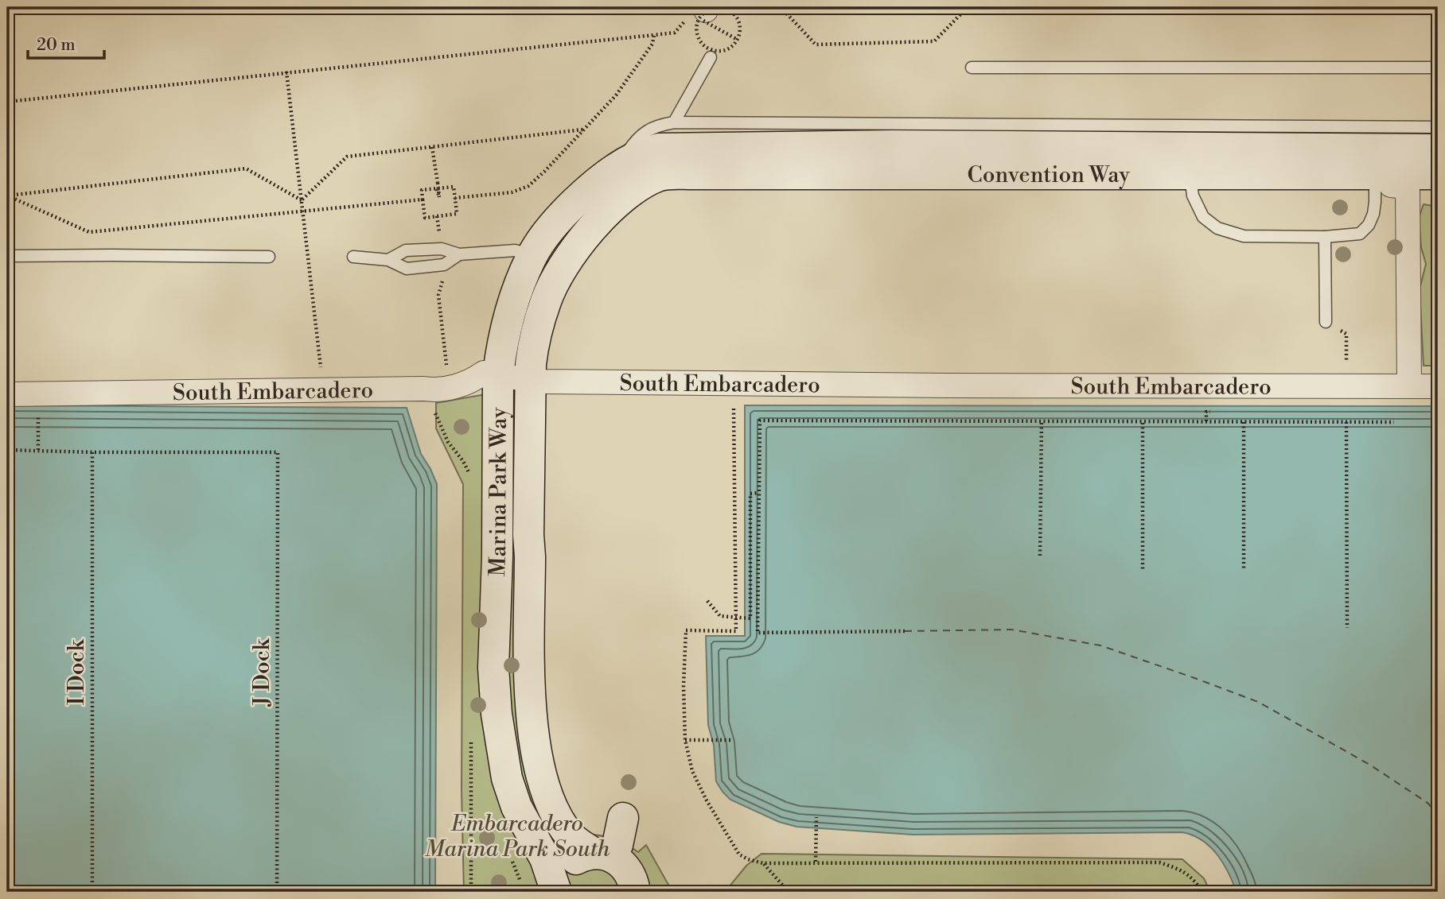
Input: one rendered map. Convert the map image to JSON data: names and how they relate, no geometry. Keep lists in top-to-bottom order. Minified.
{"streets":{"street":["Convention Way","South Embarcadero","Marina Park Way"],"path":["I Dock","J Dock"]},"crossings":[["Convention Way","Marina Park Way"],["South Embarcadero","Marina Park Way"],["I Dock","J Dock"]],"parks":["Embarcadero Marina Park South"],"scale_bar":"20 m"}
